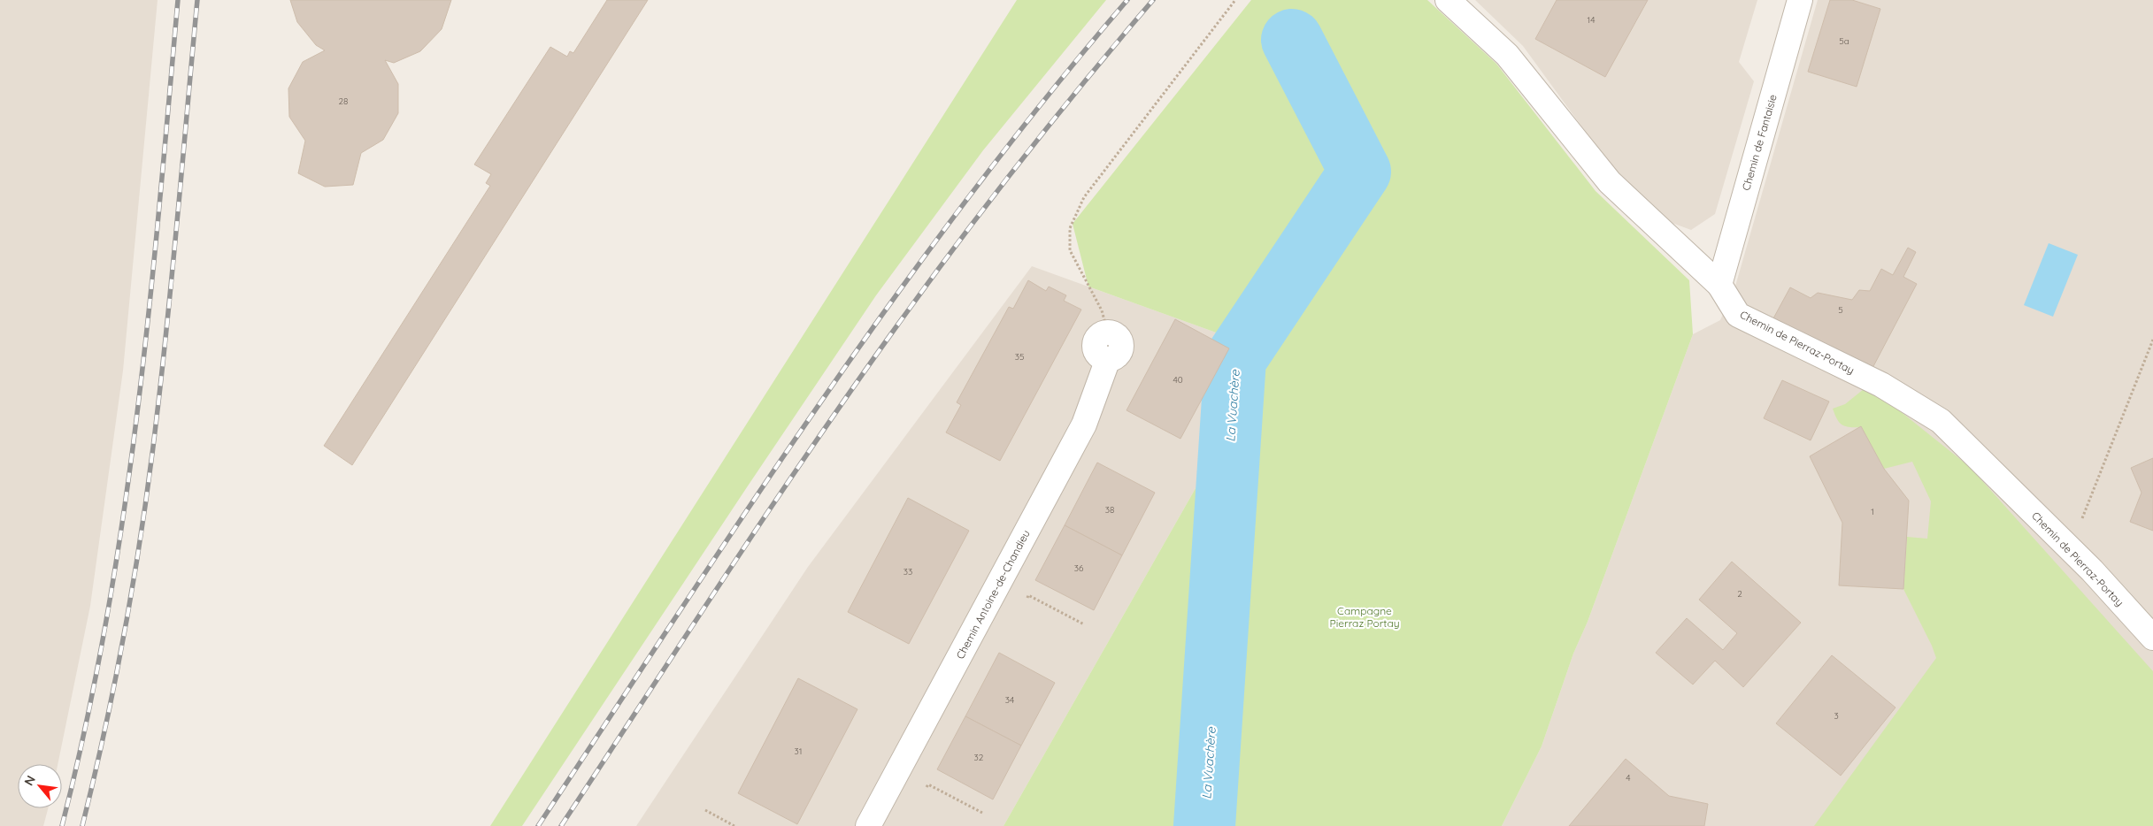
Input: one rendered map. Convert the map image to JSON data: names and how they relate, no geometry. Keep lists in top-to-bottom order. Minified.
{"streets":{"street":["Chemin de Fantaisie","Chemin de Pierraz-Portay","Chemin Antoine-de-Chandieu"]},"crossings":[["Chemin de Fantaisie","Chemin de Pierraz-Portay"]],"water":["La Vuachère"],"parks":["Campagne Pierraz Portay"],"house_numbers":["14","5a","28","5","35","40","38","1","36","33","2","34","3","31","32","4"],"north":"top left"}
